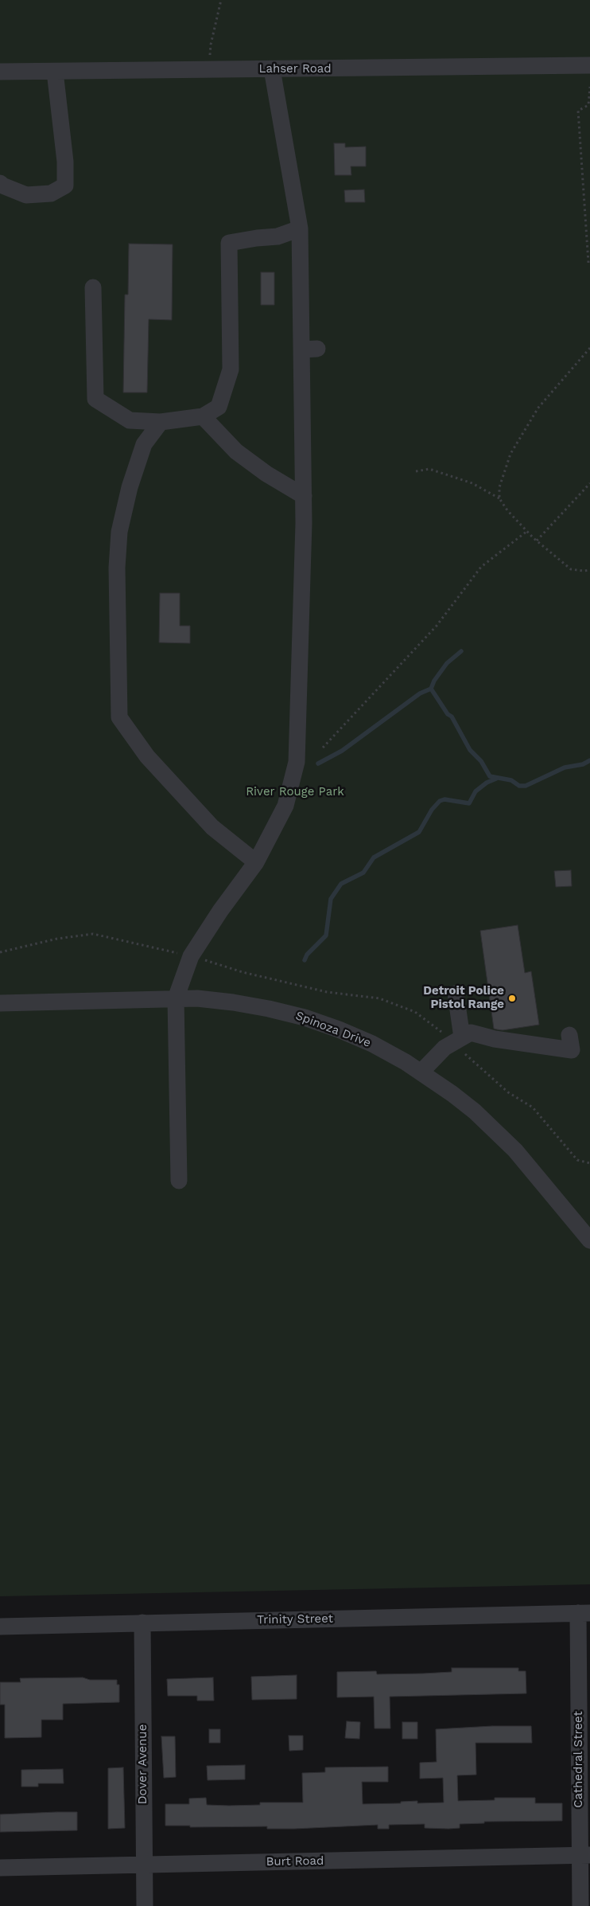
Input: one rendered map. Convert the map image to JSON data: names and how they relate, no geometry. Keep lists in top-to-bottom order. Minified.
{"streets":{"street":["Lahser Road","Spinoza Drive","Trinity Street","Cathedral Street","Dover Avenue","Burt Road"]},"crossings":[["Trinity Street","Cathedral Street"],["Trinity Street","Dover Avenue"],["Cathedral Street","Burt Road"],["Dover Avenue","Burt Road"]],"parks":["River Rouge Park"],"places":["Detroit Police Pistol Range"]}
